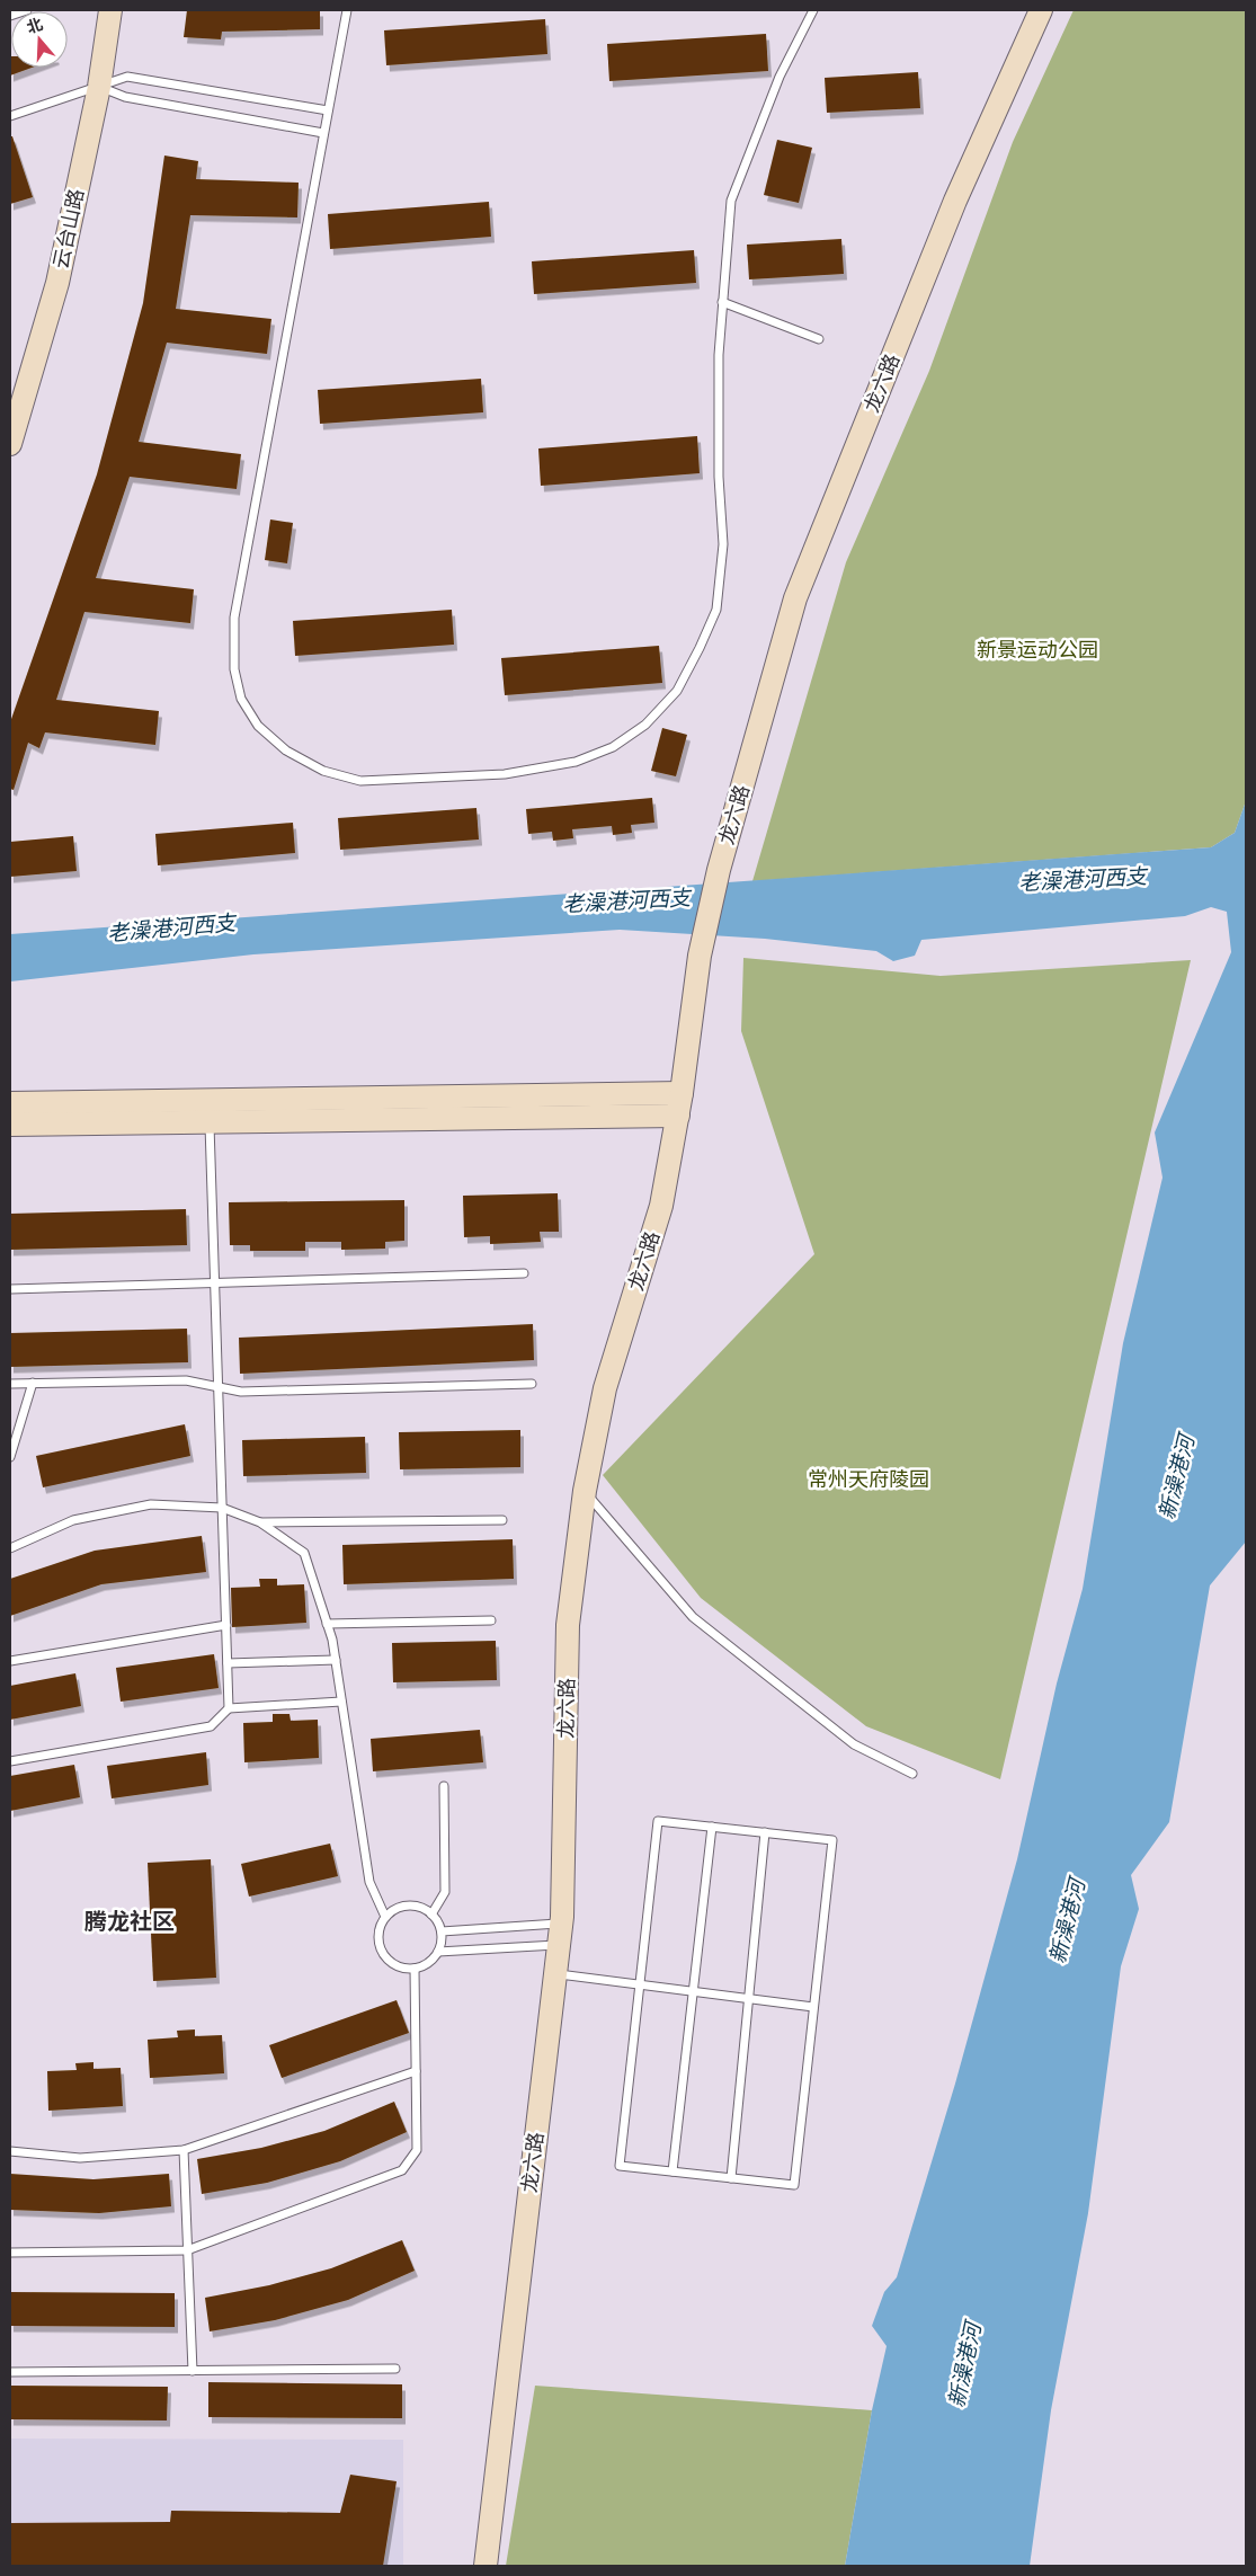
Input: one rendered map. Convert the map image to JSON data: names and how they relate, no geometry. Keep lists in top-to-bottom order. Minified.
{"streets":{"street":["云台山路","龙六路"]},"districts":["腾龙社区"],"water":["老澡港河西支","新澡港河"],"parks":["新景运动公园","常州天府陵园"],"north":"top"}
